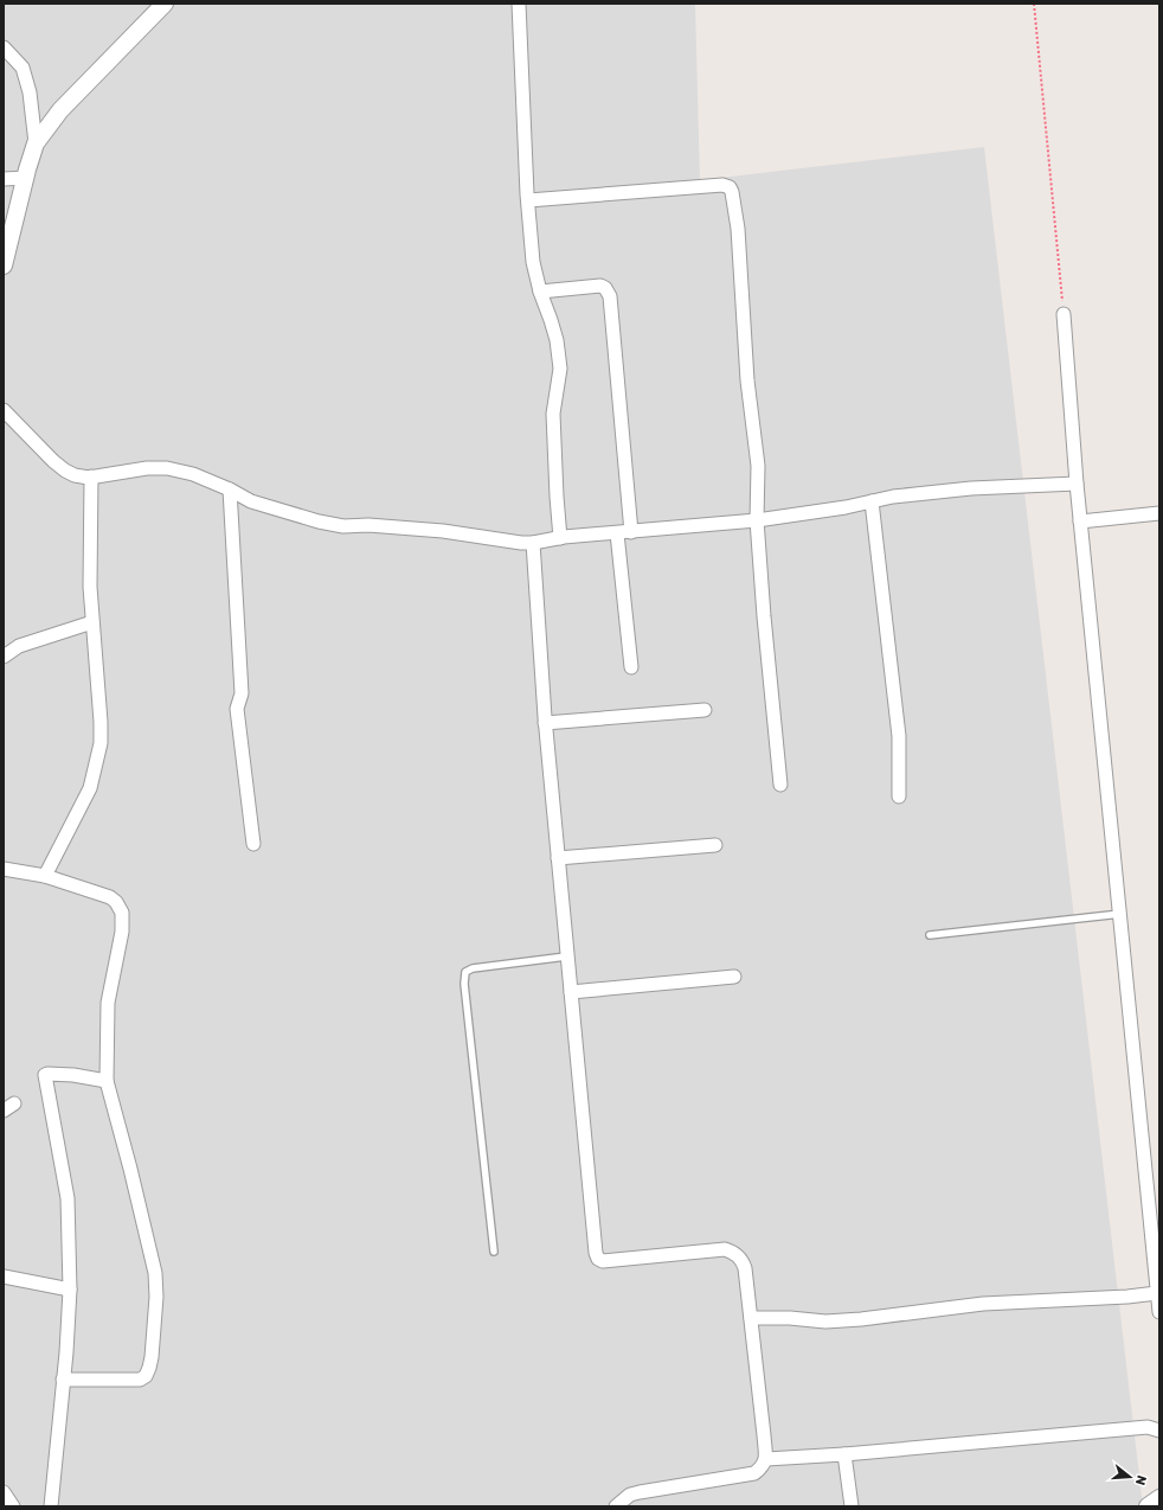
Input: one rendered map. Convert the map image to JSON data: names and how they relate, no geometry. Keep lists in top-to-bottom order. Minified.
{"north":"right"}
